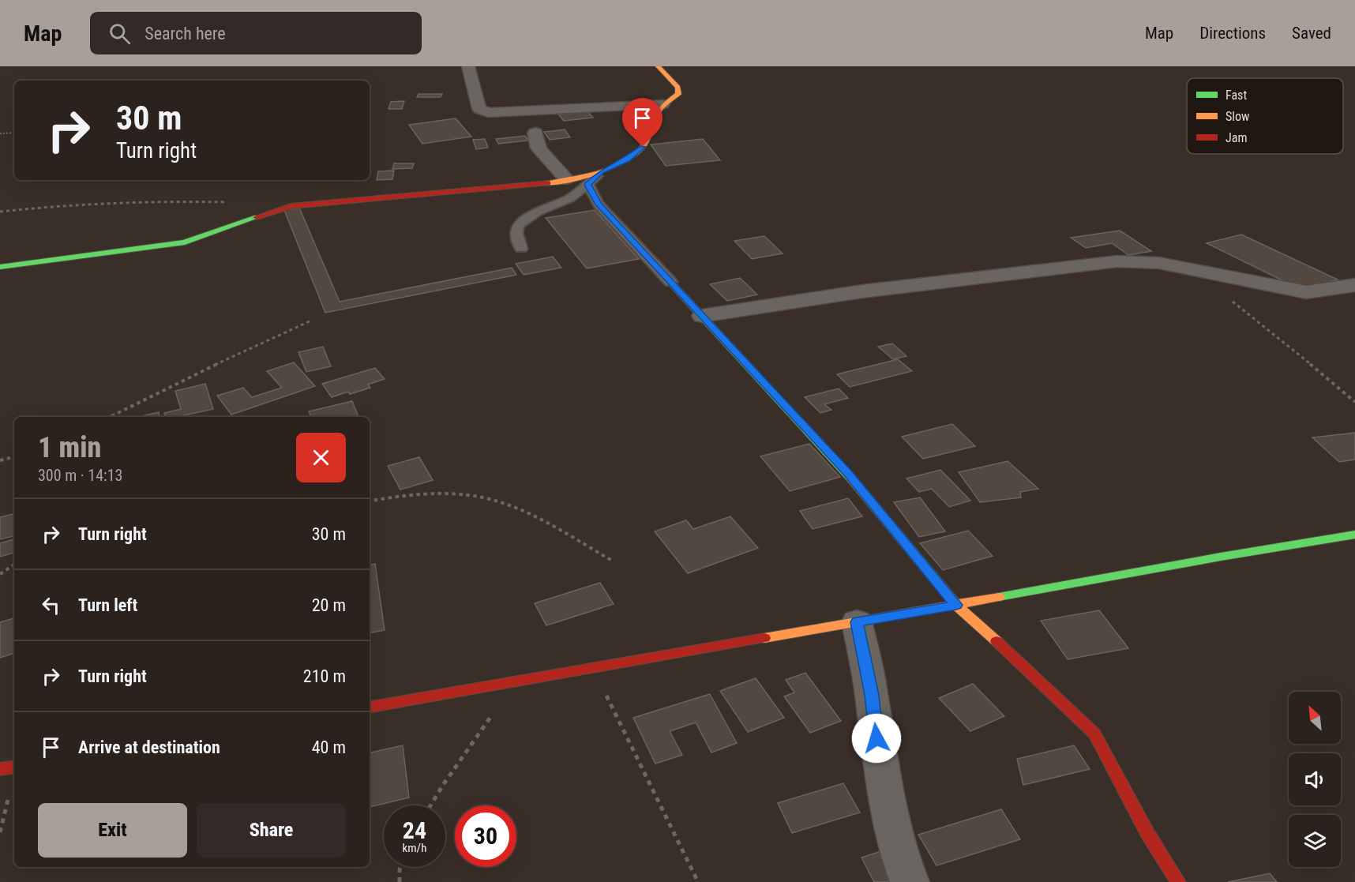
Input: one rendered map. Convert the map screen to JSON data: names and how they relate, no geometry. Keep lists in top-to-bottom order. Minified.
{"legend":["Fast","Slow","Jam"],"north":"top left","page":{"header":"Map","search":"Search here","nav":["Map","Directions","Saved"],"turn":["30 m","Turn right"],"heading":["1 min","300 m · 14:13"],"list":[{"name":"Turn right","value":"30 m"},{"name":"Turn left","value":"20 m"},{"name":"Turn right","value":"210 m"},{"name":"Arrive at destination","value":"40 m"}],"buttons":["Exit","Share"],"speed":"24 km/h","limit":"30"}}
